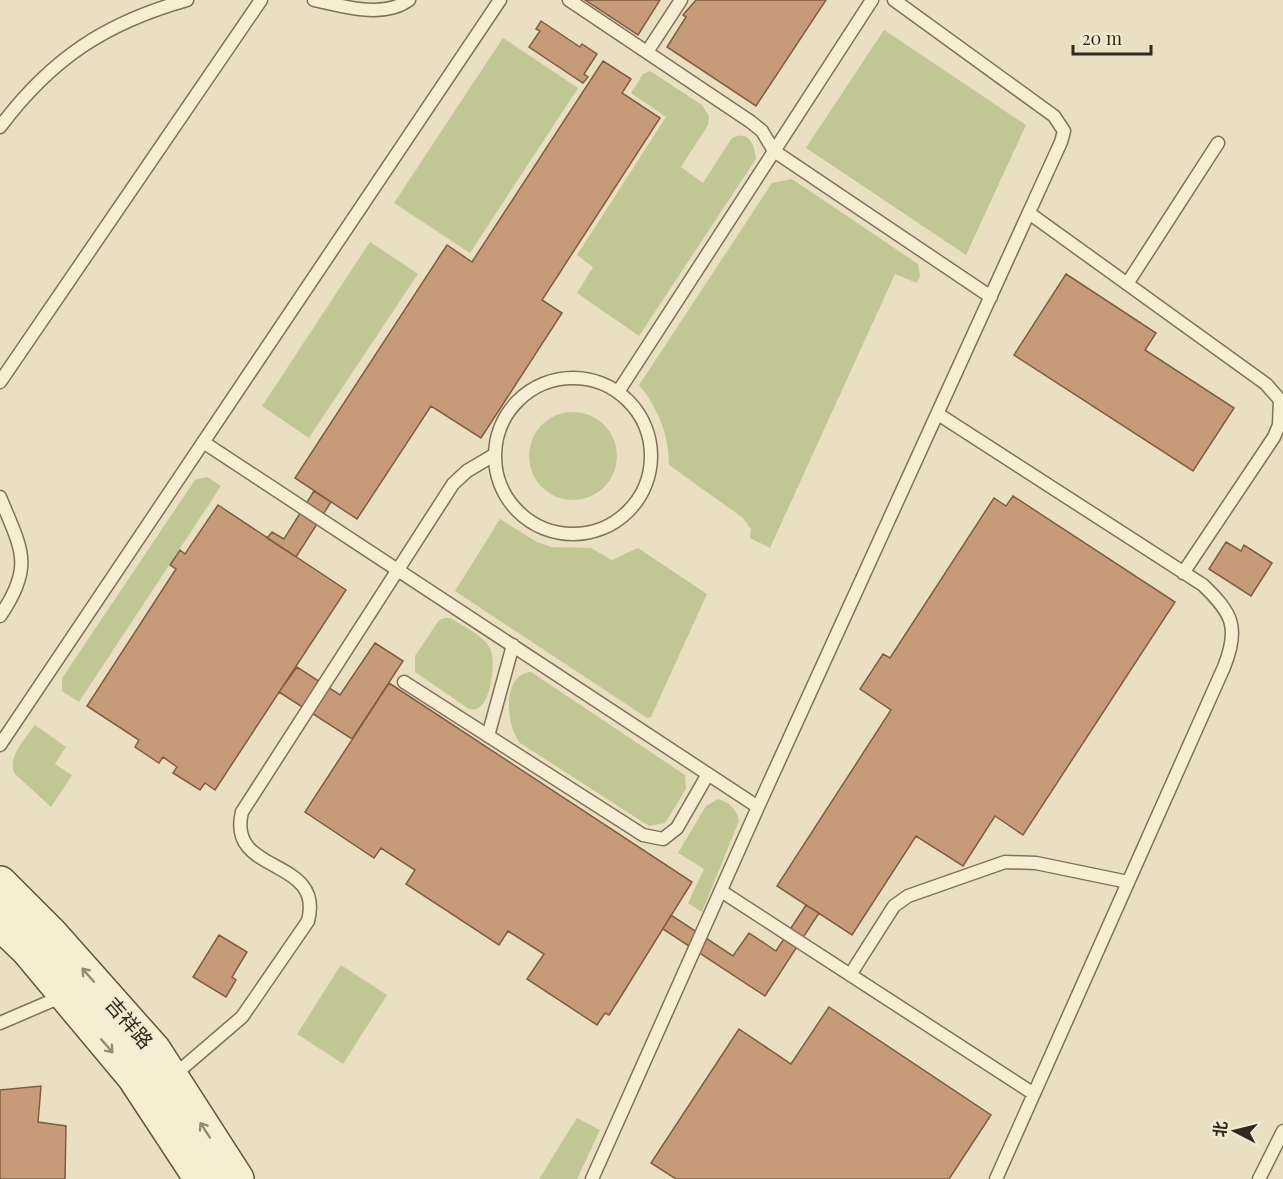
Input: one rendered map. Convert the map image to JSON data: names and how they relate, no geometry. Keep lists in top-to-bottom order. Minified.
{"streets":{"main road":["吉祥路"]},"scale_bar":"20 m","north":"left"}
